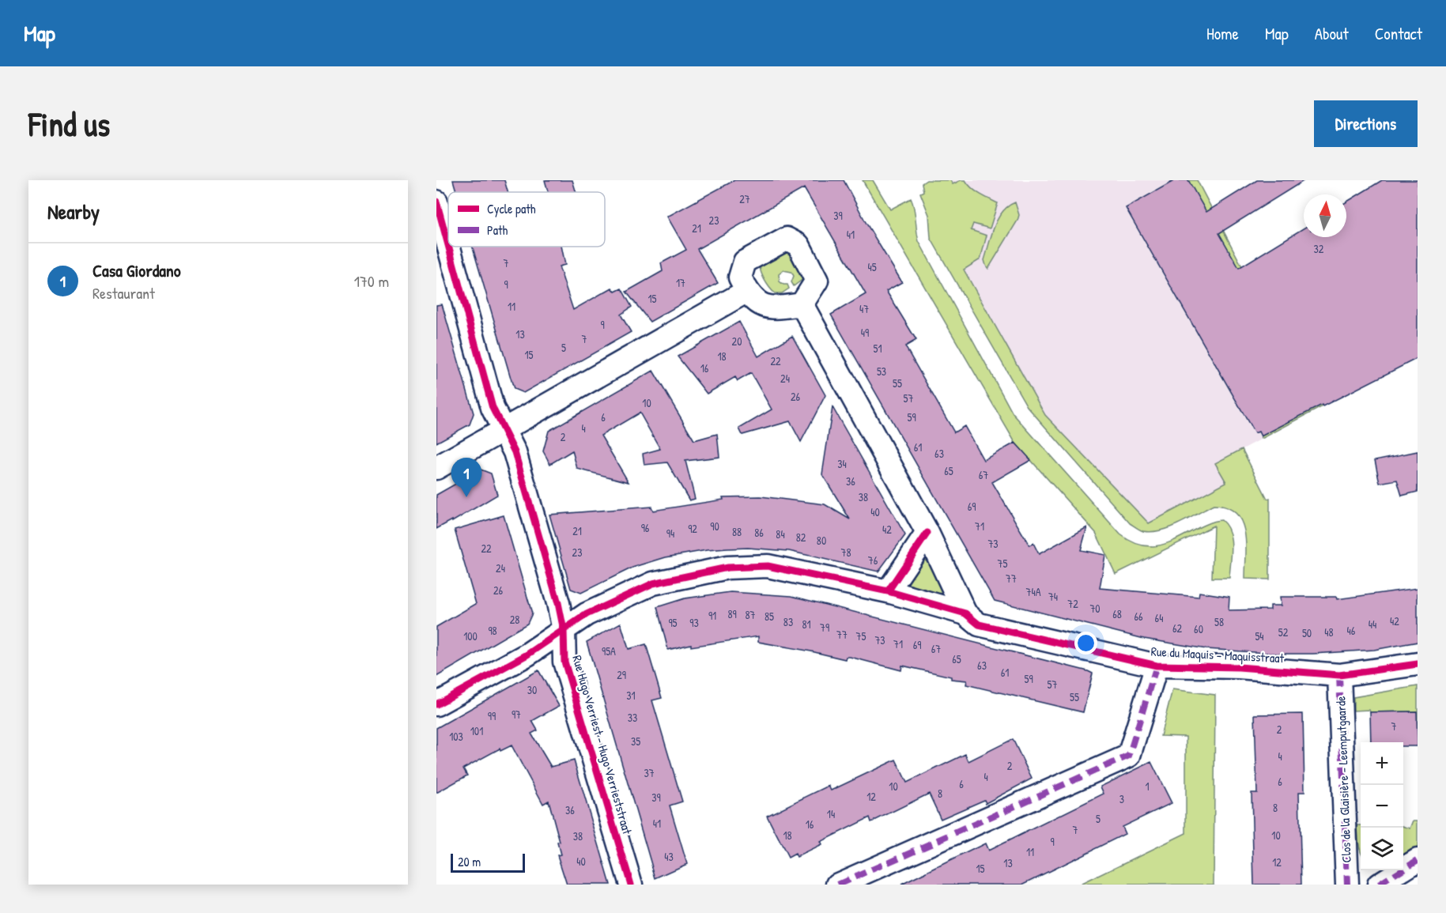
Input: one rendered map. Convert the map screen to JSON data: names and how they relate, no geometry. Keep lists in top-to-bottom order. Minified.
{"streets":{"street":["Rue du Maquis - Maquisstraat","Rue Hugo Verriest - Hugo Verrieststraat","Clos de la Glaisière - Leemputgaarde"]},"crossings":[["Rue du Maquis - Maquisstraat","Rue Hugo Verriest - Hugo Verrieststraat"],["Rue du Maquis - Maquisstraat","Clos de la Glaisière - Leemputgaarde"]],"house_numbers":["27","39","23","21","41","32","7","45","17","9","15","11","47","9","49","13","7","20","5","51","15","18","22","16","53","24","55","26","57","10","6","59","4","2","61","63","34","65","67","36","38","69","40","90","71","96","92","42","21","88","86","94","84","82","80","73","22","23","78","76","75","24","77","26","74A","74","72","70","89","68","87","91","85","66","64","28","42","83","58","95","93","81","44","79","62","60","98","46","52","48","50","77","100","75","54","73","71","69","67","95A","65","63","61","29","59","57","30","31","55","97","99","33","7","2","101","103","35","4","2","37","4","6","6","10","1","8","12","39","3","8","36","14","5","41","16","7","18","10","38","9","11","43","40","12","13","15"],"legend":["Cycle path","Path"],"scale_bar":"20 m","north":"top","page":{"header":"Map","nav":["Home","Map","About","Contact"],"buttons":"Directions","title":"Find us","heading":"Nearby","list":[{"mark":"1","name":"Casa Giordano","note":"Restaurant","value":"170 m"}],"pins":"1","map_buttons":["+","−"],"scale":"20 m"}}
